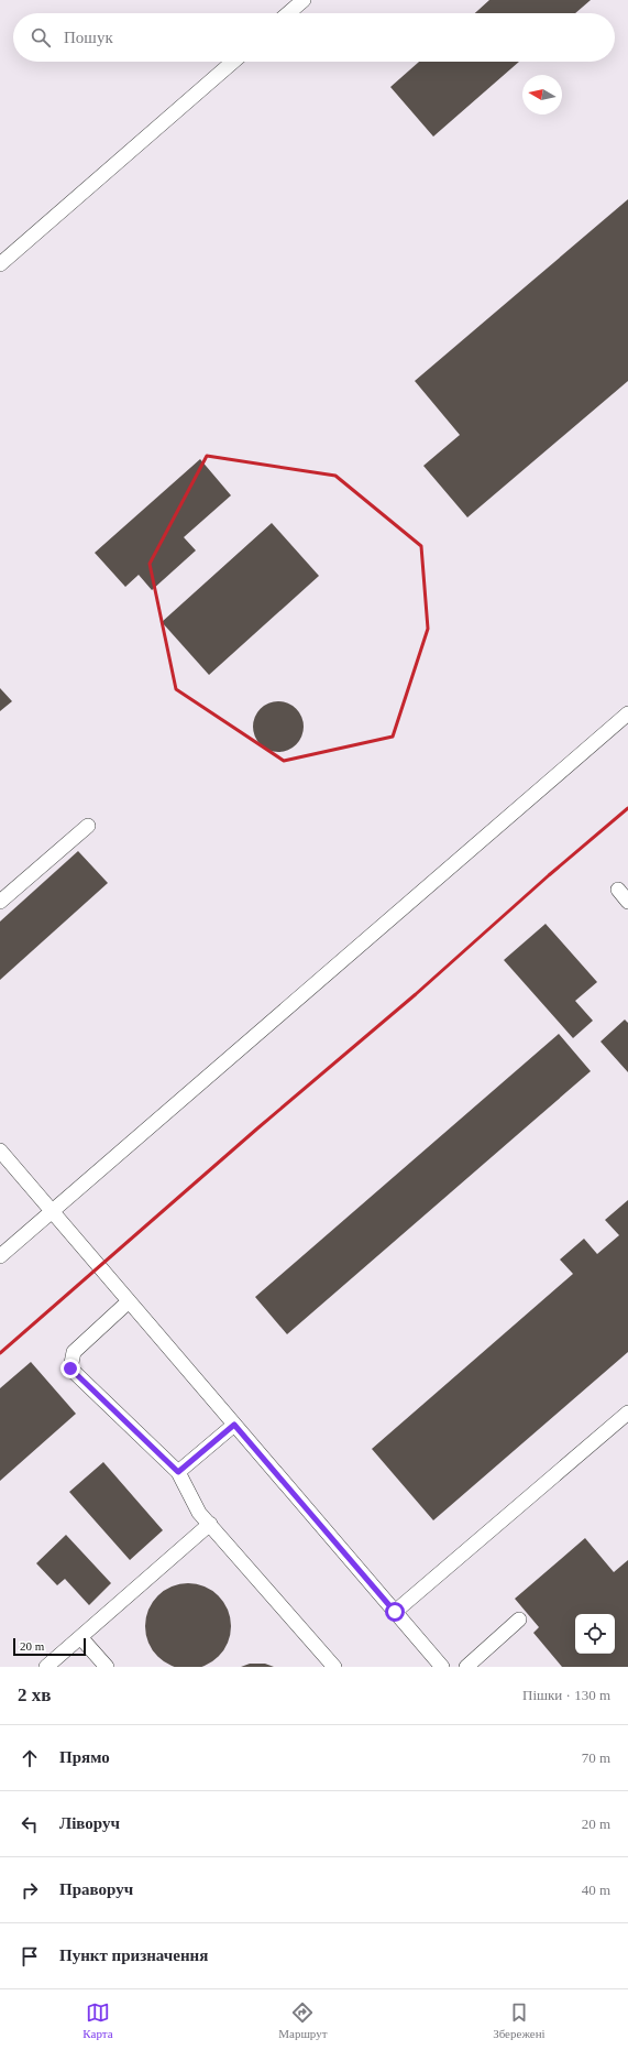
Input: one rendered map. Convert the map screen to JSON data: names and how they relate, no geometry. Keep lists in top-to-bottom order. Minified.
{"scale_bar":"20 m","north":"left","page":{"search":"Пошук","scale":"20 m","heading":["2 хв","Пішки · 130 m"],"list":[["Прямо","70 m"],["Ліворуч","20 m"],["Праворуч","40 m"],"Пункт призначення"],"nav":["Карта","Маршрут","Збережені"]}}
